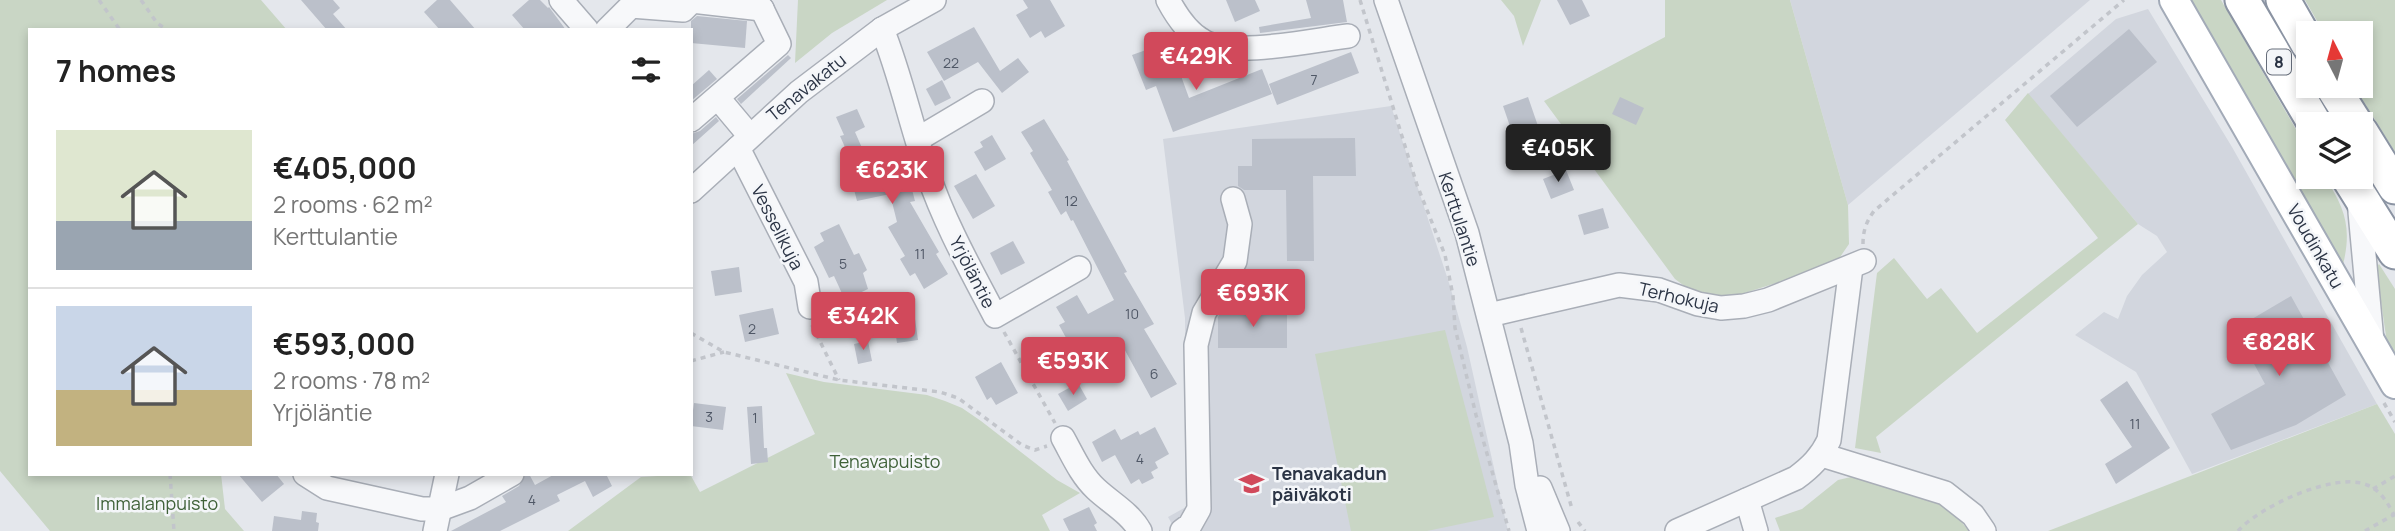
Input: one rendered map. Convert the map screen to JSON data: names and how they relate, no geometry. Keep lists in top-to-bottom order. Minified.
{"streets":{"highway":["8"],"main road":["Voudinkatu"],"street":["Tenavakatu","Kerttulantie","Vesselikuja","Yrjöläntie","Terhokuja"]},"crossings":[["Tenavakatu","Vesselikuja"],["Tenavakatu","Yrjöläntie"],["Kerttulantie","Terhokuja"]],"parks":["Tenavapuisto","Immalanpuisto"],"places":{"school or university":["Tenavakadun päiväkoti"]},"house_numbers":["22","7","12","11","5","10","2","6","3","1","11","4","4"],"north":"top","page":{"heading":"7 homes","price":["€429K","€405K","€623K","€693K","€342K","€828K","€593K"],"list":[{"name":"€405,000","note":"2 rooms · 62 m² · Kerttulantie"},{"name":"€593,000","note":"2 rooms · 78 m² · Yrjöläntie"}]}}
